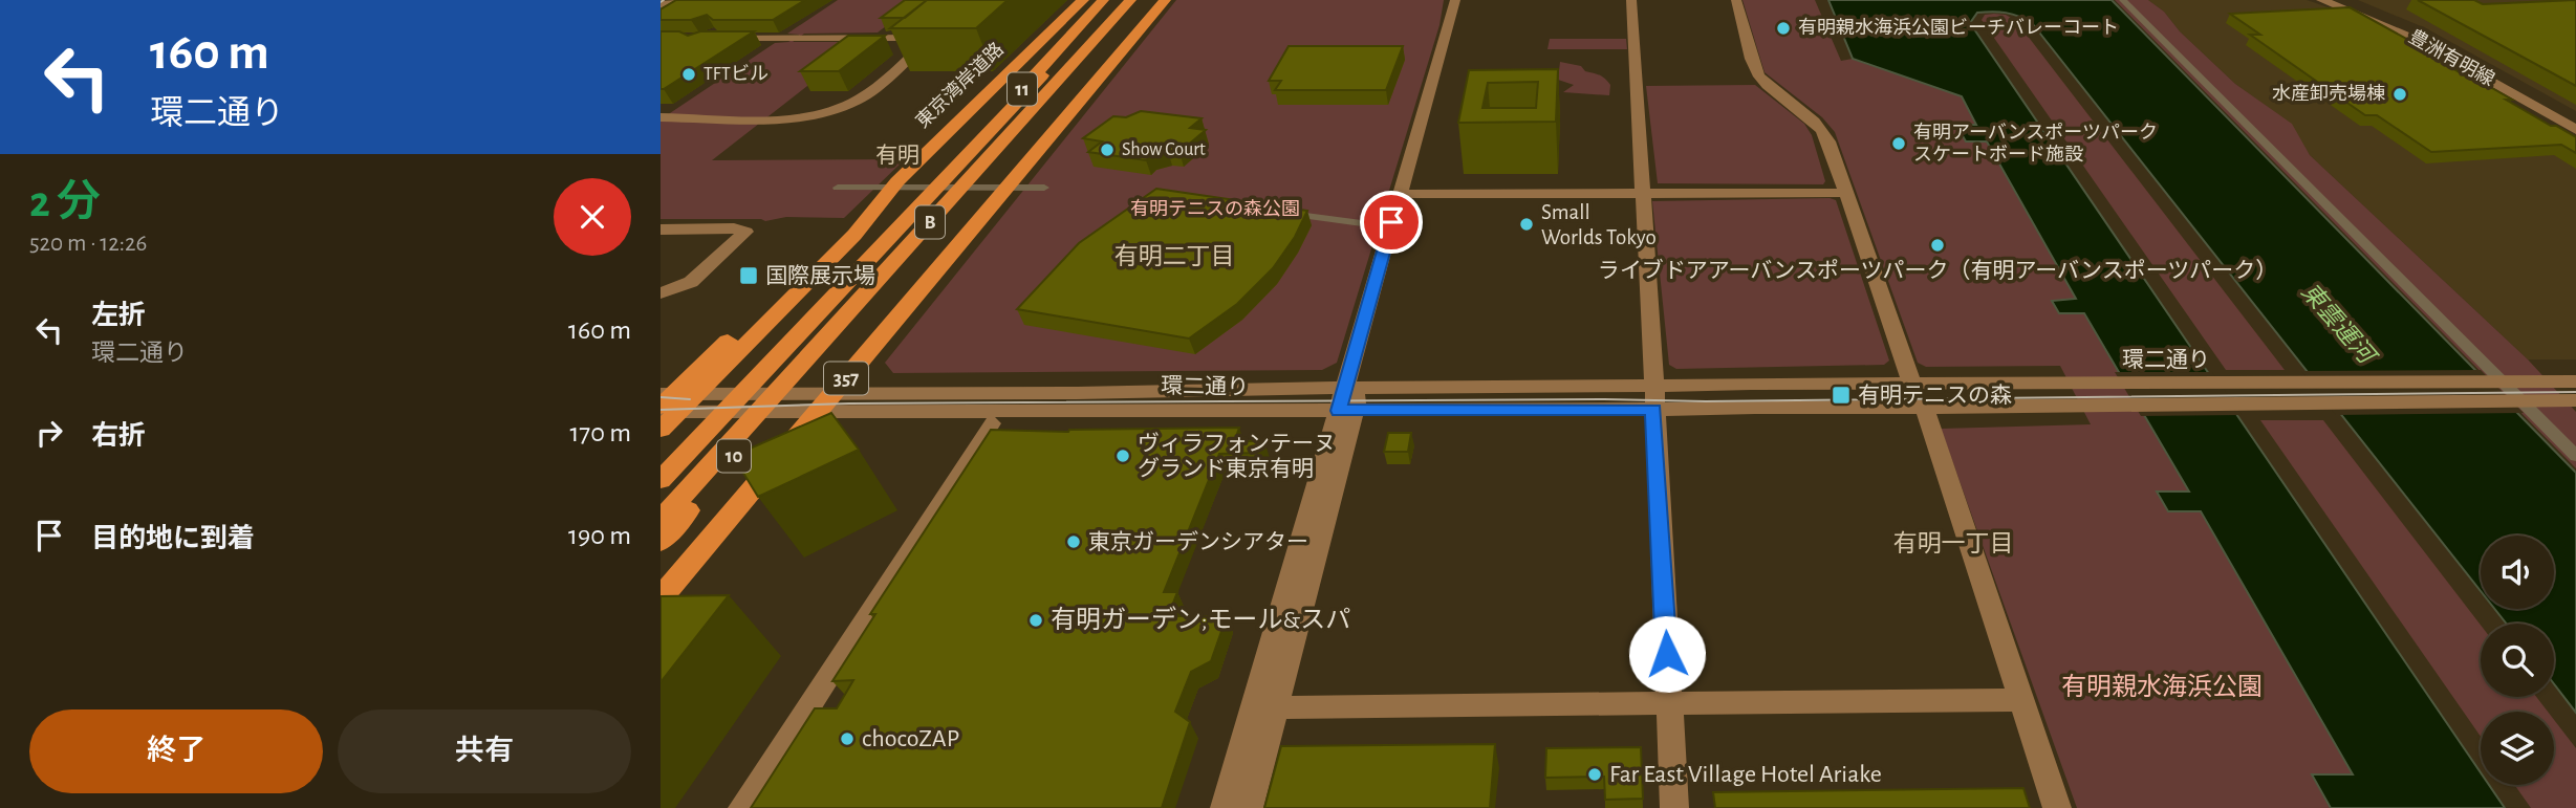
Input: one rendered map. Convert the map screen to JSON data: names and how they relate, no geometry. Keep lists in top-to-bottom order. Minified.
{"streets":{"highway":["東京湾岸道路","11","B","357","10"],"street":["豊洲有明線","環二通り"]},"crossings":[["11","B"],["B","10"]],"districts":["有明","有明二丁目","有明一丁目"],"water":["東雲運河"],"parks":["有明テニスの森公園","有明親水海浜公園"],"places":{"other":["有明親水海浜公園ビーチバレーコート","TFTビル","水産卸売場棟","有明アーバンスポーツパーク スケートボード施設","Show Court","Small Worlds Tokyo","ライブドアアーバンスポーツパーク（有明アーバンスポーツパーク）","ヴィラフォンテーヌ グランド東京有明","東京ガーデンシアター","有明ガーデン;モール&スパ","chocoZAP","Far East Village Hotel Ariake"],"transit":["国際展示場","有明テニスの森"]},"page":{"turn":["160 m","環二通り"],"heading":["2 分","520 m · 12:26"],"list":[{"name":"左折","note":"環二通り","value":"160 m"},{"name":"右折","value":"170 m"},{"name":"目的地に到着","value":"190 m"}],"buttons":["終了","共有"]}}
